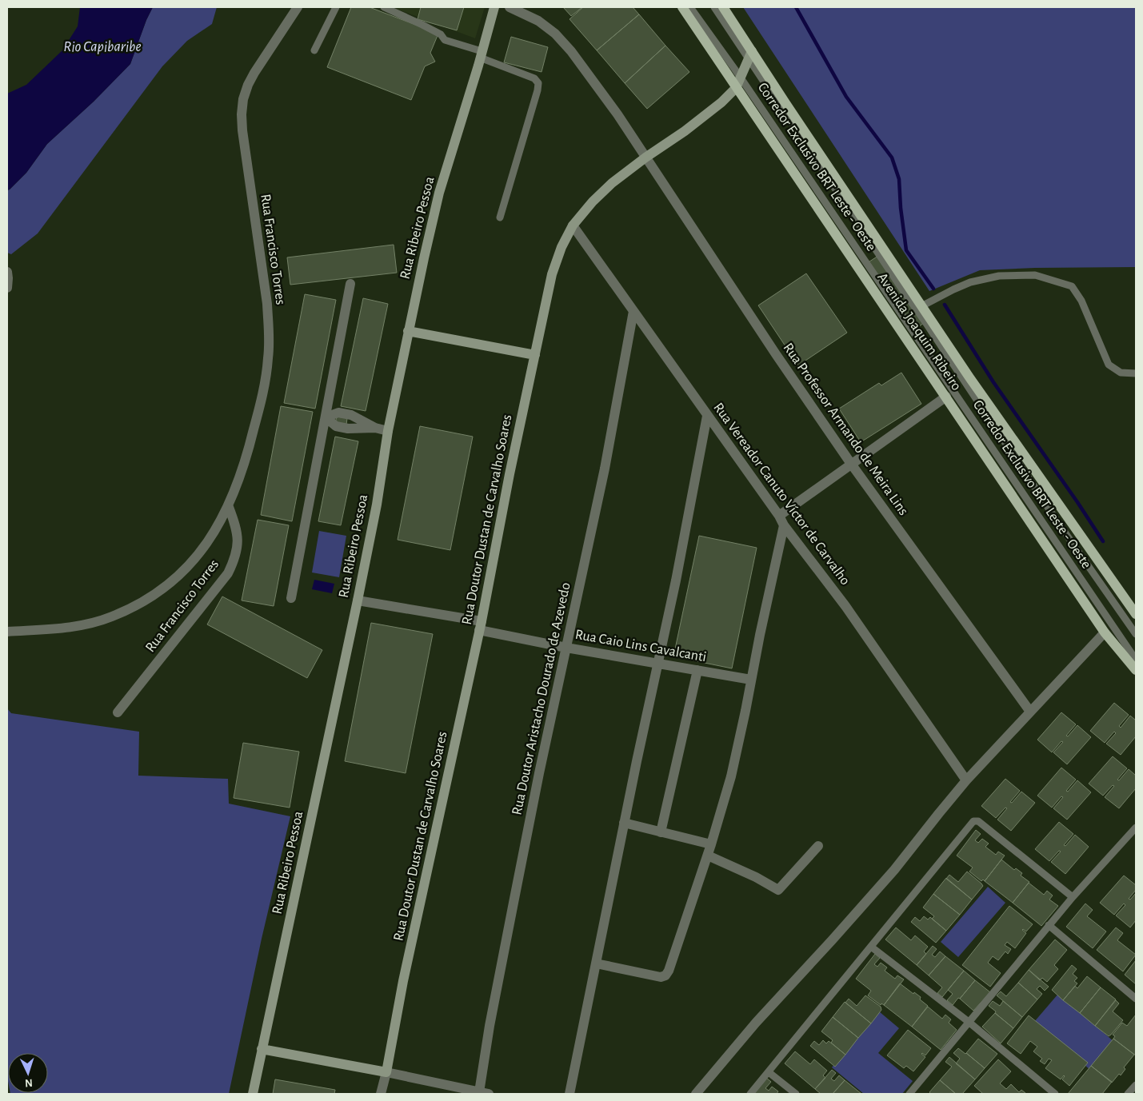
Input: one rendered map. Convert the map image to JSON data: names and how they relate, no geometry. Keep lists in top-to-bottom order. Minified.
{"streets":{"main road":["Rua Ribeiro Pessoa","Avenida Joaquim Ribeiro","Rua Doutor Dustan de Carvalho Soares"],"street":["Rua Francisco Torres","Rua Professor Armando de Meira Lins","Rua Vereador Canuto Víctor de Carvalho","Rua Caio Lins Cavalcanti","Rua Doutor Aristacho Dourado de Azevedo"],"lane":["Corredor Exclusivo BRT Leste - Oeste"]},"crossings":[["Corredor Exclusivo BRT Leste - Oeste","Avenida Joaquim Ribeiro"],["Corredor Exclusivo BRT Leste - Oeste","Rua Doutor Dustan de Carvalho Soares"],["Rua Ribeiro Pessoa","Rua Caio Lins Cavalcanti"],["Avenida Joaquim Ribeiro","Rua Doutor Dustan de Carvalho Soares"],["Rua Professor Armando de Meira Lins","Rua Doutor Dustan de Carvalho Soares"],["Rua Vereador Canuto Víctor de Carvalho","Rua Doutor Dustan de Carvalho Soares"],["Rua Vereador Canuto Víctor de Carvalho","Rua Doutor Aristacho Dourado de Azevedo"],["Rua Doutor Dustan de Carvalho Soares","Rua Caio Lins Cavalcanti"],["Rua Caio Lins Cavalcanti","Rua Doutor Aristacho Dourado de Azevedo"]],"water":["Rio Capibaribe"],"north":"bottom"}
